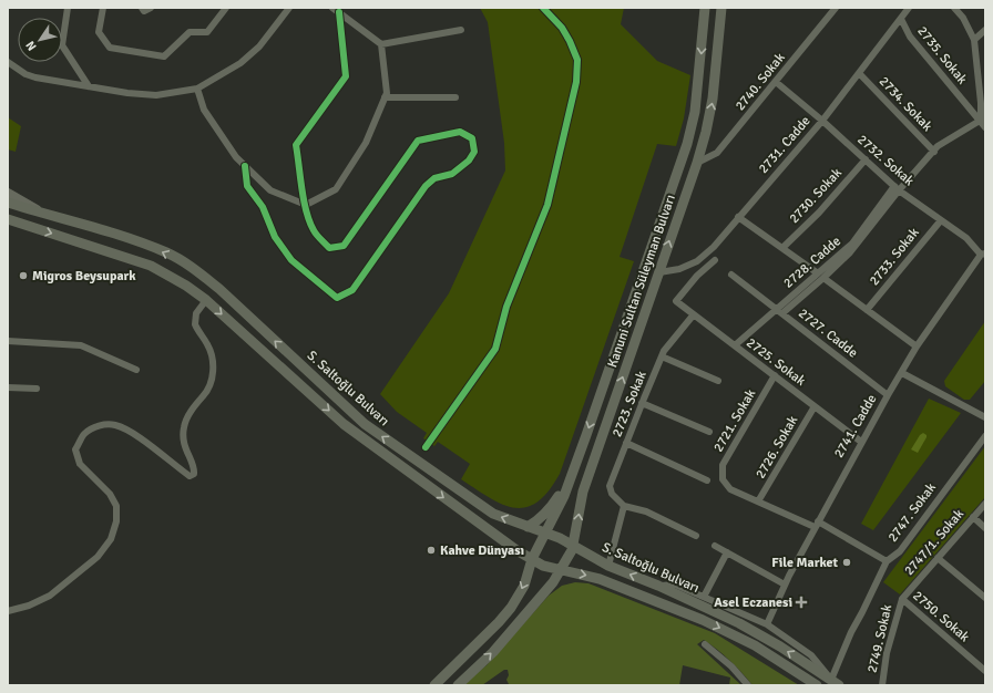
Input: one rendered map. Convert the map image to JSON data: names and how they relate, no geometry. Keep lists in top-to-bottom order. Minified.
{"streets":{"main road":["Kanuni Sultan Süleyman Bulvarı","S. Saltoğlu Bulvarı"],"street":["2735. Sokak","2740. Sokak","2734. Sokak","2731. Cadde","2732. Sokak","2730. Sokak","2733. Sokak","2728. Cadde","2727. Cadde","2725. Sokak","2723. Sokak","2721. Sokak","2741. Cadde","2726. Sokak","2747. Sokak","2747/1. Sokak","2750. Sokak","2749. Sokak"]},"crossings":[["2735. Sokak","2731. Cadde"],["2735. Sokak","2728. Cadde"],["2740. Sokak","2732. Sokak"],["2740. Sokak","Kanuni Sultan Süleyman Bulvarı"],["2734. Sokak","2731. Cadde"],["2734. Sokak","2728. Cadde"],["2731. Cadde","2732. Sokak"],["2731. Cadde","Kanuni Sultan Süleyman Bulvarı"],["2732. Sokak","2730. Sokak"],["2732. Sokak","2733. Sokak"],["2732. Sokak","2728. Cadde"],["2732. Sokak","2741. Cadde"],["2728. Cadde","2727. Cadde"],["2728. Cadde","2725. Sokak"],["Kanuni Sultan Süleyman Bulvarı","S. Saltoğlu Bulvarı"],["2727. Cadde","2741. Cadde"],["2725. Sokak","2723. Sokak"],["2725. Sokak","2721. Sokak"],["2725. Sokak","2741. Cadde"],["2725. Sokak","2726. Sokak"],["S. Saltoğlu Bulvarı","2747. Sokak"],["2721. Sokak","2726. Sokak"],["2747/1. Sokak","2750. Sokak"],["2747/1. Sokak","2749. Sokak"],["2750. Sokak","2749. Sokak"]],"places":{"other":["Migros Beysupark","Kahve Dünyası","File Market"],"health":["Asel Eczanesi"]},"north":"bottom left"}
